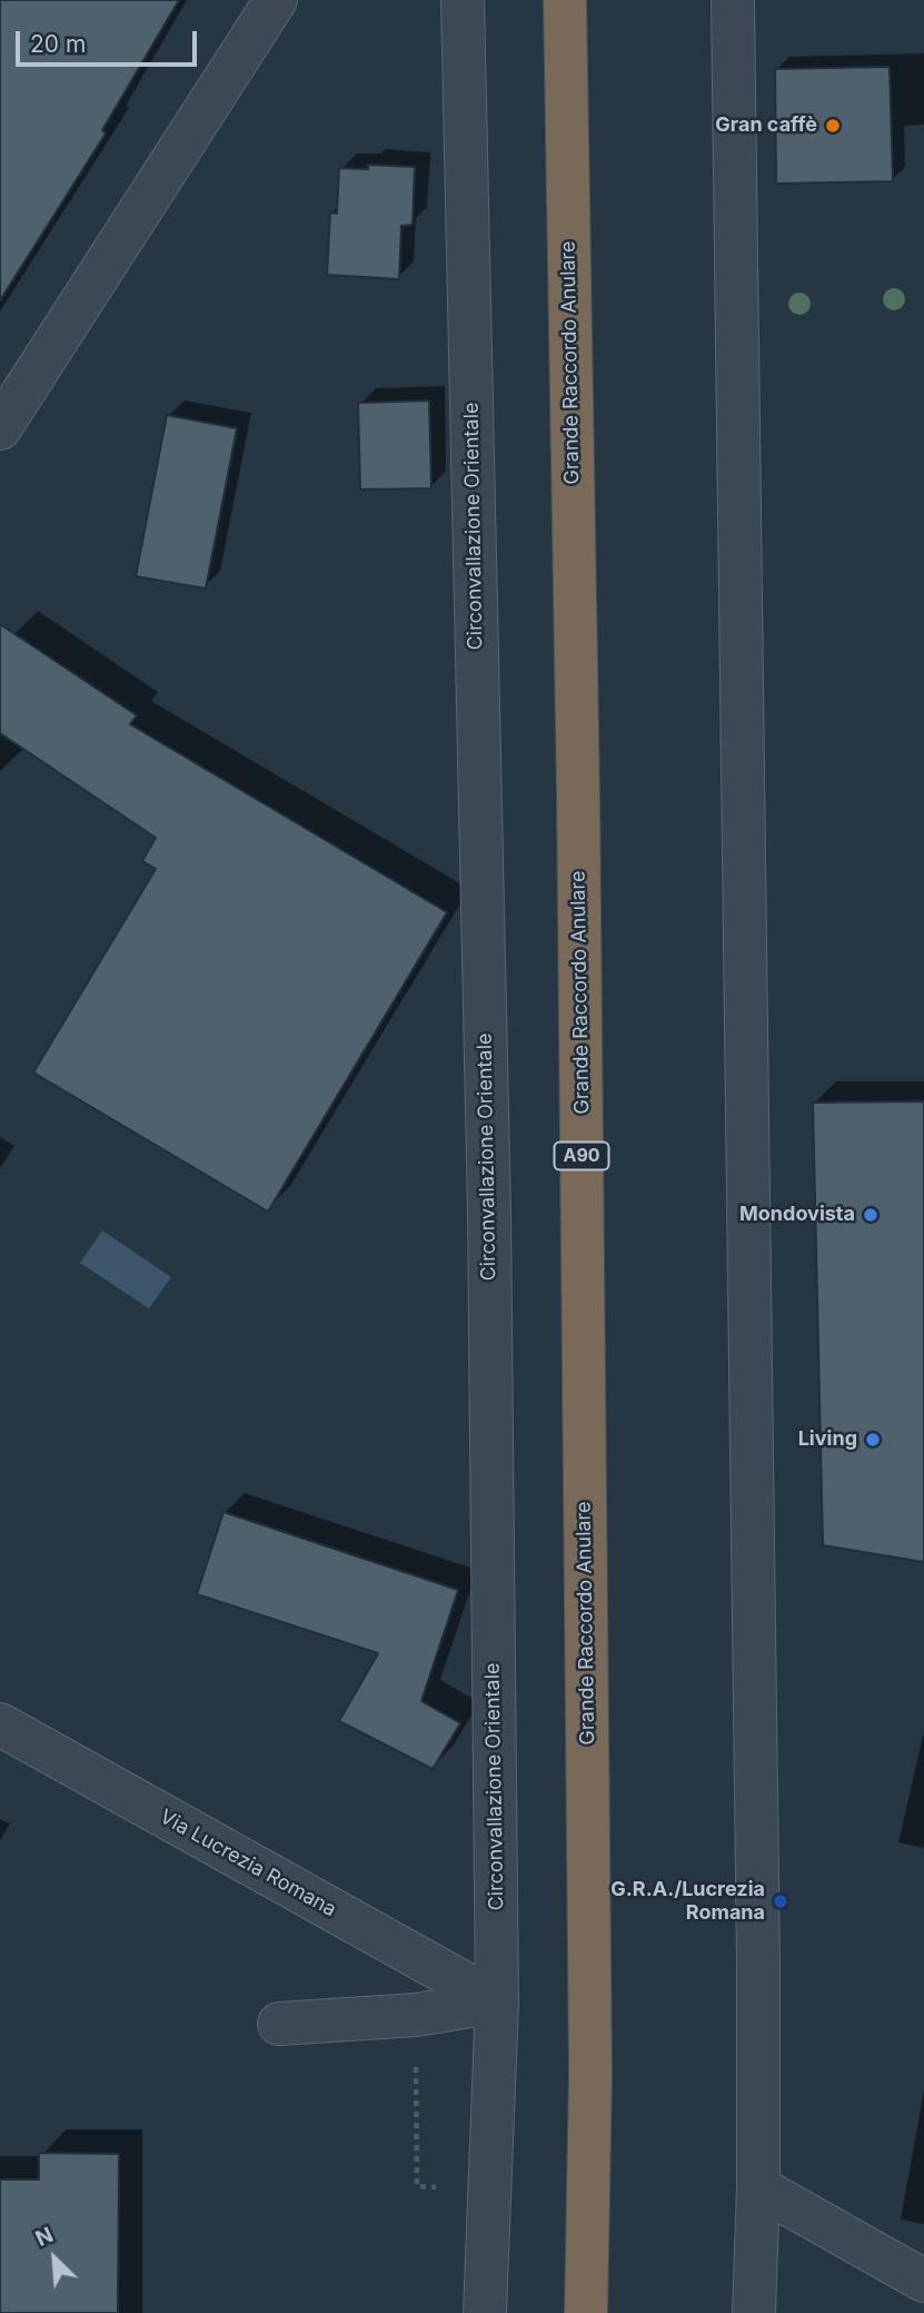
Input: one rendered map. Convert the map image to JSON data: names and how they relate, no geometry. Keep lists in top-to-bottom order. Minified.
{"streets":{"highway":["Grande Raccordo Anulare","A90"],"street":["Circonvallazione Orientale","Via Lucrezia Romana"]},"crossings":[["Circonvallazione Orientale","Via Lucrezia Romana"]],"places":["Gran caffè","Mondovista","Living","G.R.A./Lucrezia Romana"],"scale_bar":"20 m","north":"top left"}
